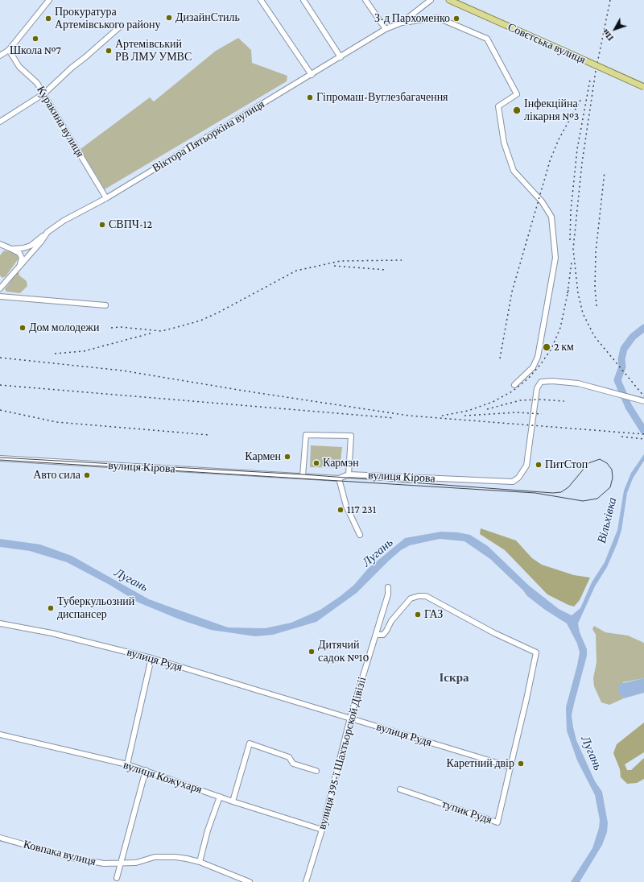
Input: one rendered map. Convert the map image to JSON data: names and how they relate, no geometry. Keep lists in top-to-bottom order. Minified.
{"streets":{"main road":["Совєтська вулиця"],"street":["Куракина вулиця","Віктора Пятьоркіна вулиця","вулиця Кірова","вулиця Рудя","вулиця 395-ї Шахтьорской Дівізіі","вулиця Кожухаря","тупик Рудя","Ковпака вулиця"]},"crossings":[["Куракина вулиця","Віктора Пятьоркіна вулиця"],["вулиця Рудя","вулиця 395-ї Шахтьорской Дівізіі"],["вулиця Рудя","тупик Рудя"],["вулиця 395-ї Шахтьорской Дівізіі","вулиця Кожухаря"]],"districts":["Іскра"],"water":["Вільхівка","Лугань"],"places":["ДизайнСтиль","Прокуратура Артемівського району","З-д Пархоменко","Школа №7","Артемівський РВ ЛМУ УМВС","Гіпромаш-Вуглезбагачення","Інфекційна лікарня №3","СВПЧ-12","Дом молодежи","2 км","Кармен","Кармэн","ПитСтоп","Авто сила","117 231","Туберкульозний диспансер","ГАЗ","Дитячий садок №10","Каретний двір"],"north":"bottom left"}
